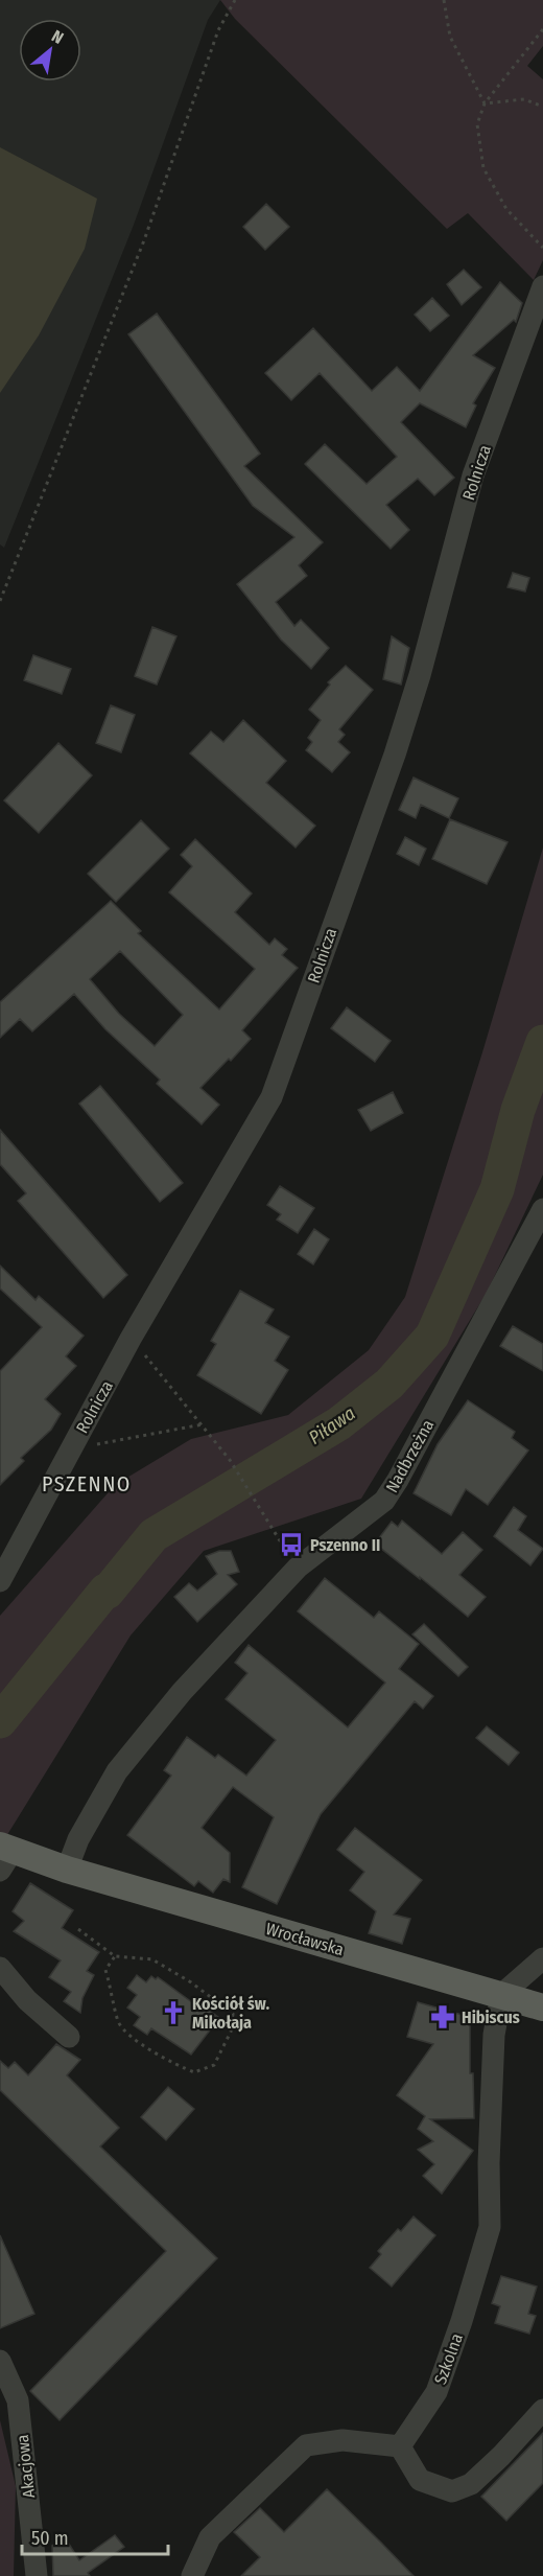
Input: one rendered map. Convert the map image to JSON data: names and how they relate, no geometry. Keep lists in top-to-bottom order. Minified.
{"streets":{"main road":["Wrocławska"],"street":["Rolnicza","Nadbrzeżna","Szkolna","Akacjowa"]},"crossings":[["Nadbrzeżna","Wrocławska"],["Wrocławska","Szkolna"]],"districts":["PSZENNO"],"water":["Piława"],"places":{"bus stop":["Pszenno II"],"church":["Kościół św. Mikołaja"],"pharmacy":["Hibiscus"]},"scale_bar":"50 m","north":"top right"}
